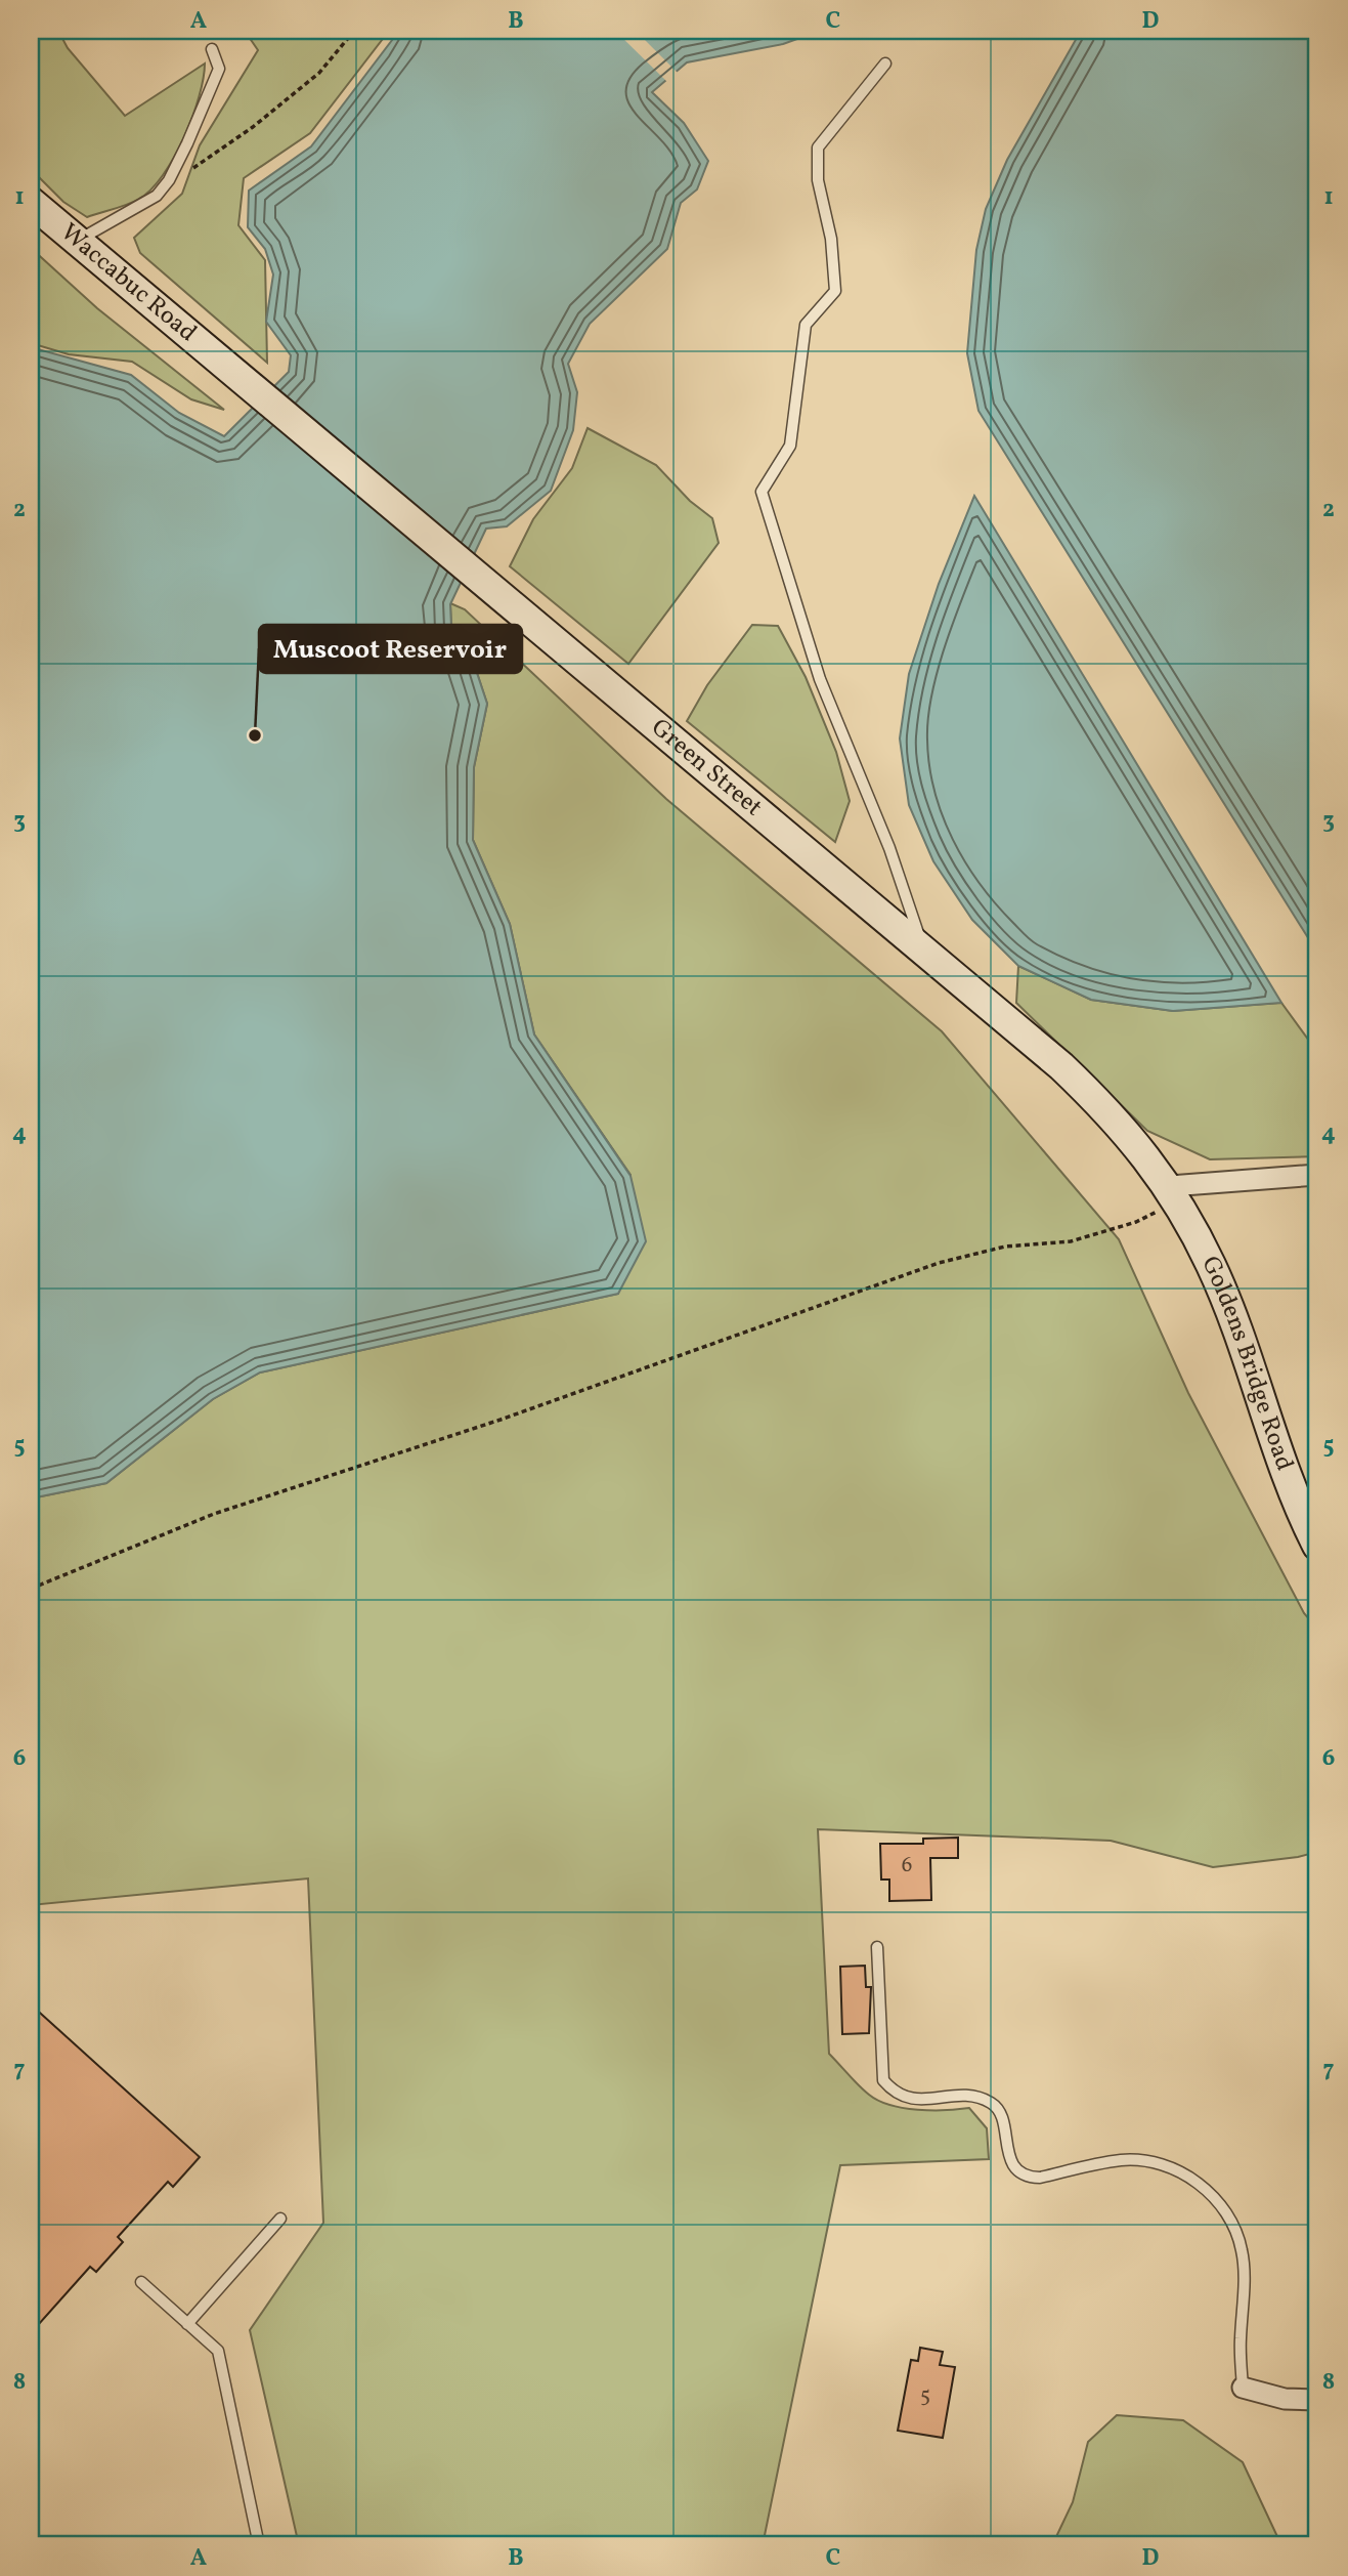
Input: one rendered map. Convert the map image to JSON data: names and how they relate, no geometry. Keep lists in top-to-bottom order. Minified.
{"streets":{"main road":["Waccabuc Road","Green Street","Goldens Bridge Road"]},"crossings":[["Waccabuc Road","Green Street"],["Green Street","Goldens Bridge Road"]],"places":["Muscoot Reservoir"],"house_numbers":["6","5"],"grid":{"columns":["A","B","C","D"],"rows":["1","2","3","4","5","6","7","8"]}}
